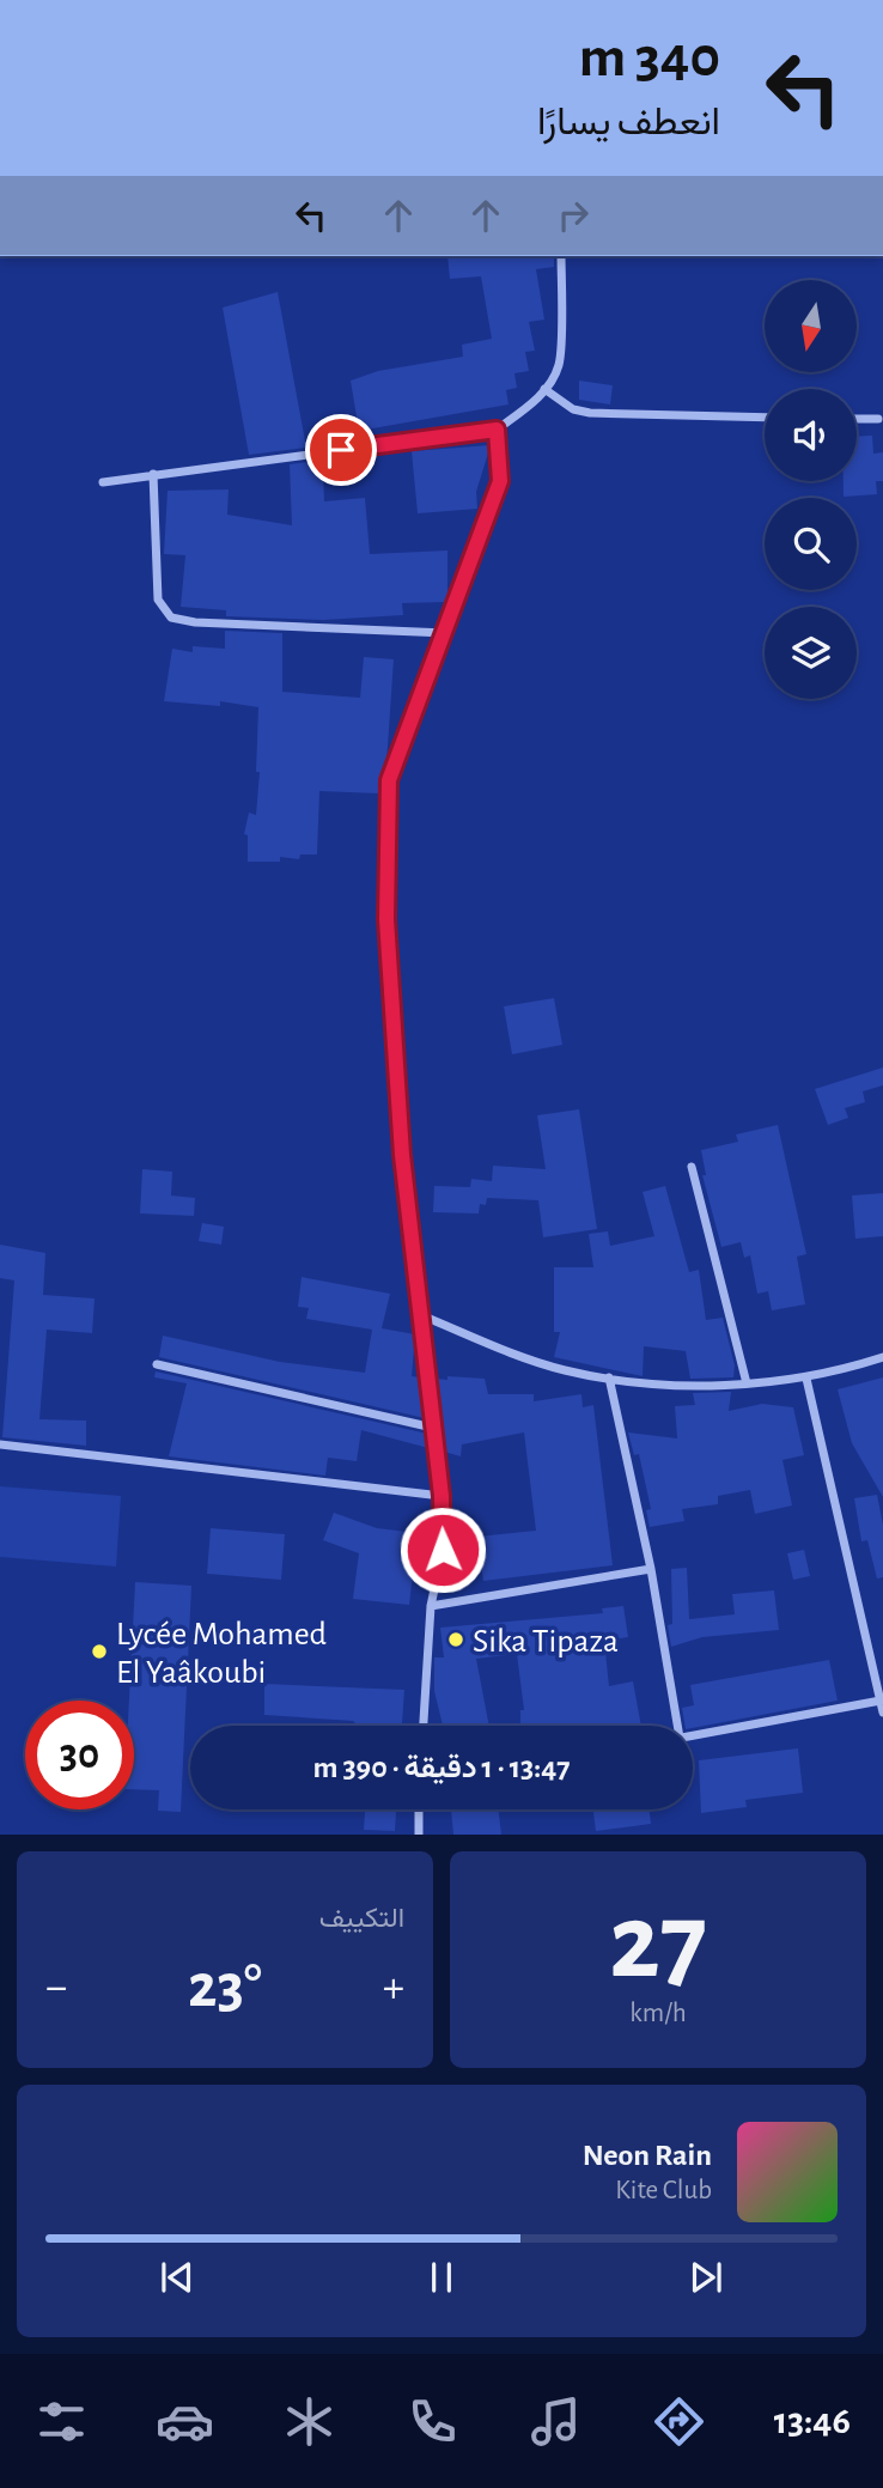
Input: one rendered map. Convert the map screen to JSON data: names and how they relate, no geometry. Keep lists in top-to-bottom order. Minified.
{"places":["Sika Tipaza","Lycée Mohamed El Yaâkoubi"],"north":"bottom","page":{"turn":["340 m","انعطف يسارًا"],"limit":"30","trip":"13:47 · 1 دقيقة · 390 m","tile":[["27","km/h"],"التكييف"],"heat":["−","23°","+"],"song":["Neon Rain","Kite Club"],"tabs":"13:46"}}
